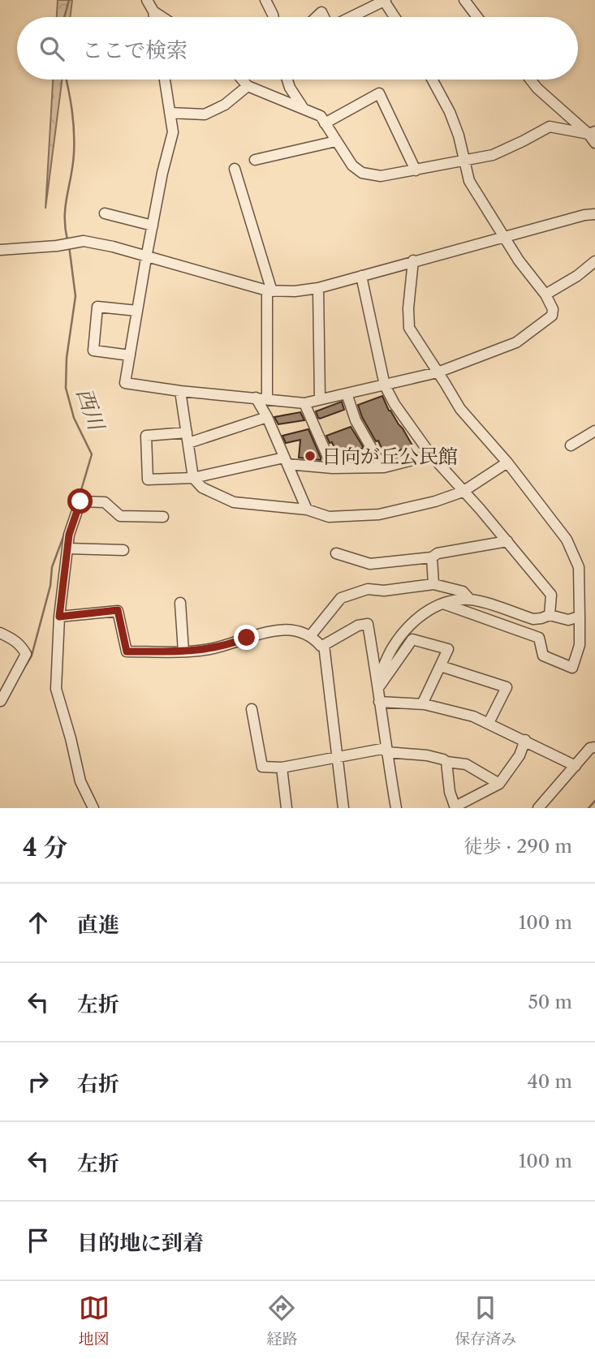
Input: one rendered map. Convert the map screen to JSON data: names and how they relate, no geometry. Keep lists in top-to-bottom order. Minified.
{"water":["西川"],"places":["日向が丘公民館"],"page":{"search":"ここで検索","heading":["4 分","徒歩 · 290 m"],"list":[["直進","100 m"],["左折","50 m"],["右折","40 m"],["左折","100 m"],"目的地に到着"],"nav":["地図","経路","保存済み"]}}
